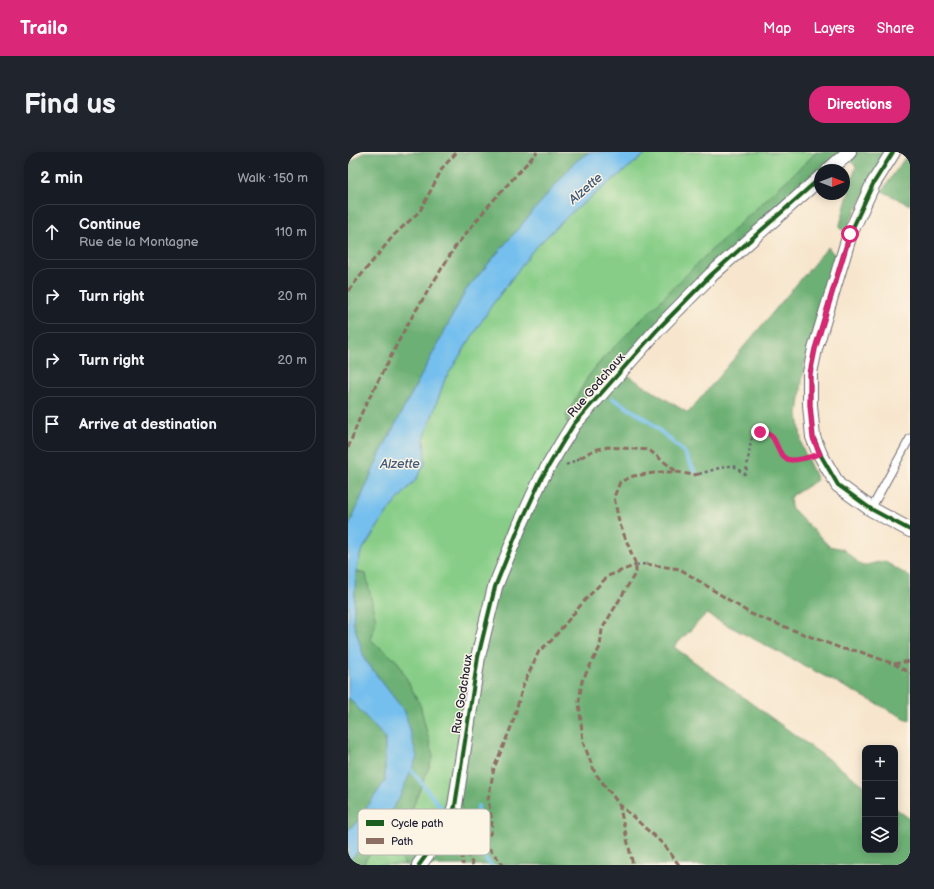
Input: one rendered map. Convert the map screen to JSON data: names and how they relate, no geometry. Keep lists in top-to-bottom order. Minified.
{"streets":{"street":["Rue Godchaux"]},"water":["Alzette"],"legend":["Cycle path","Path"],"north":"right","page":{"header":"Trailo","nav":["Map","Layers","Share"],"buttons":"Directions","title":"Find us","heading":["2 min","Walk · 150 m"],"list":[["Continue","Rue de la Montagne","110 m"],["Turn right","20 m"],["Turn right","20 m"],"Arrive at destination"],"map_buttons":["+","−"]}}
